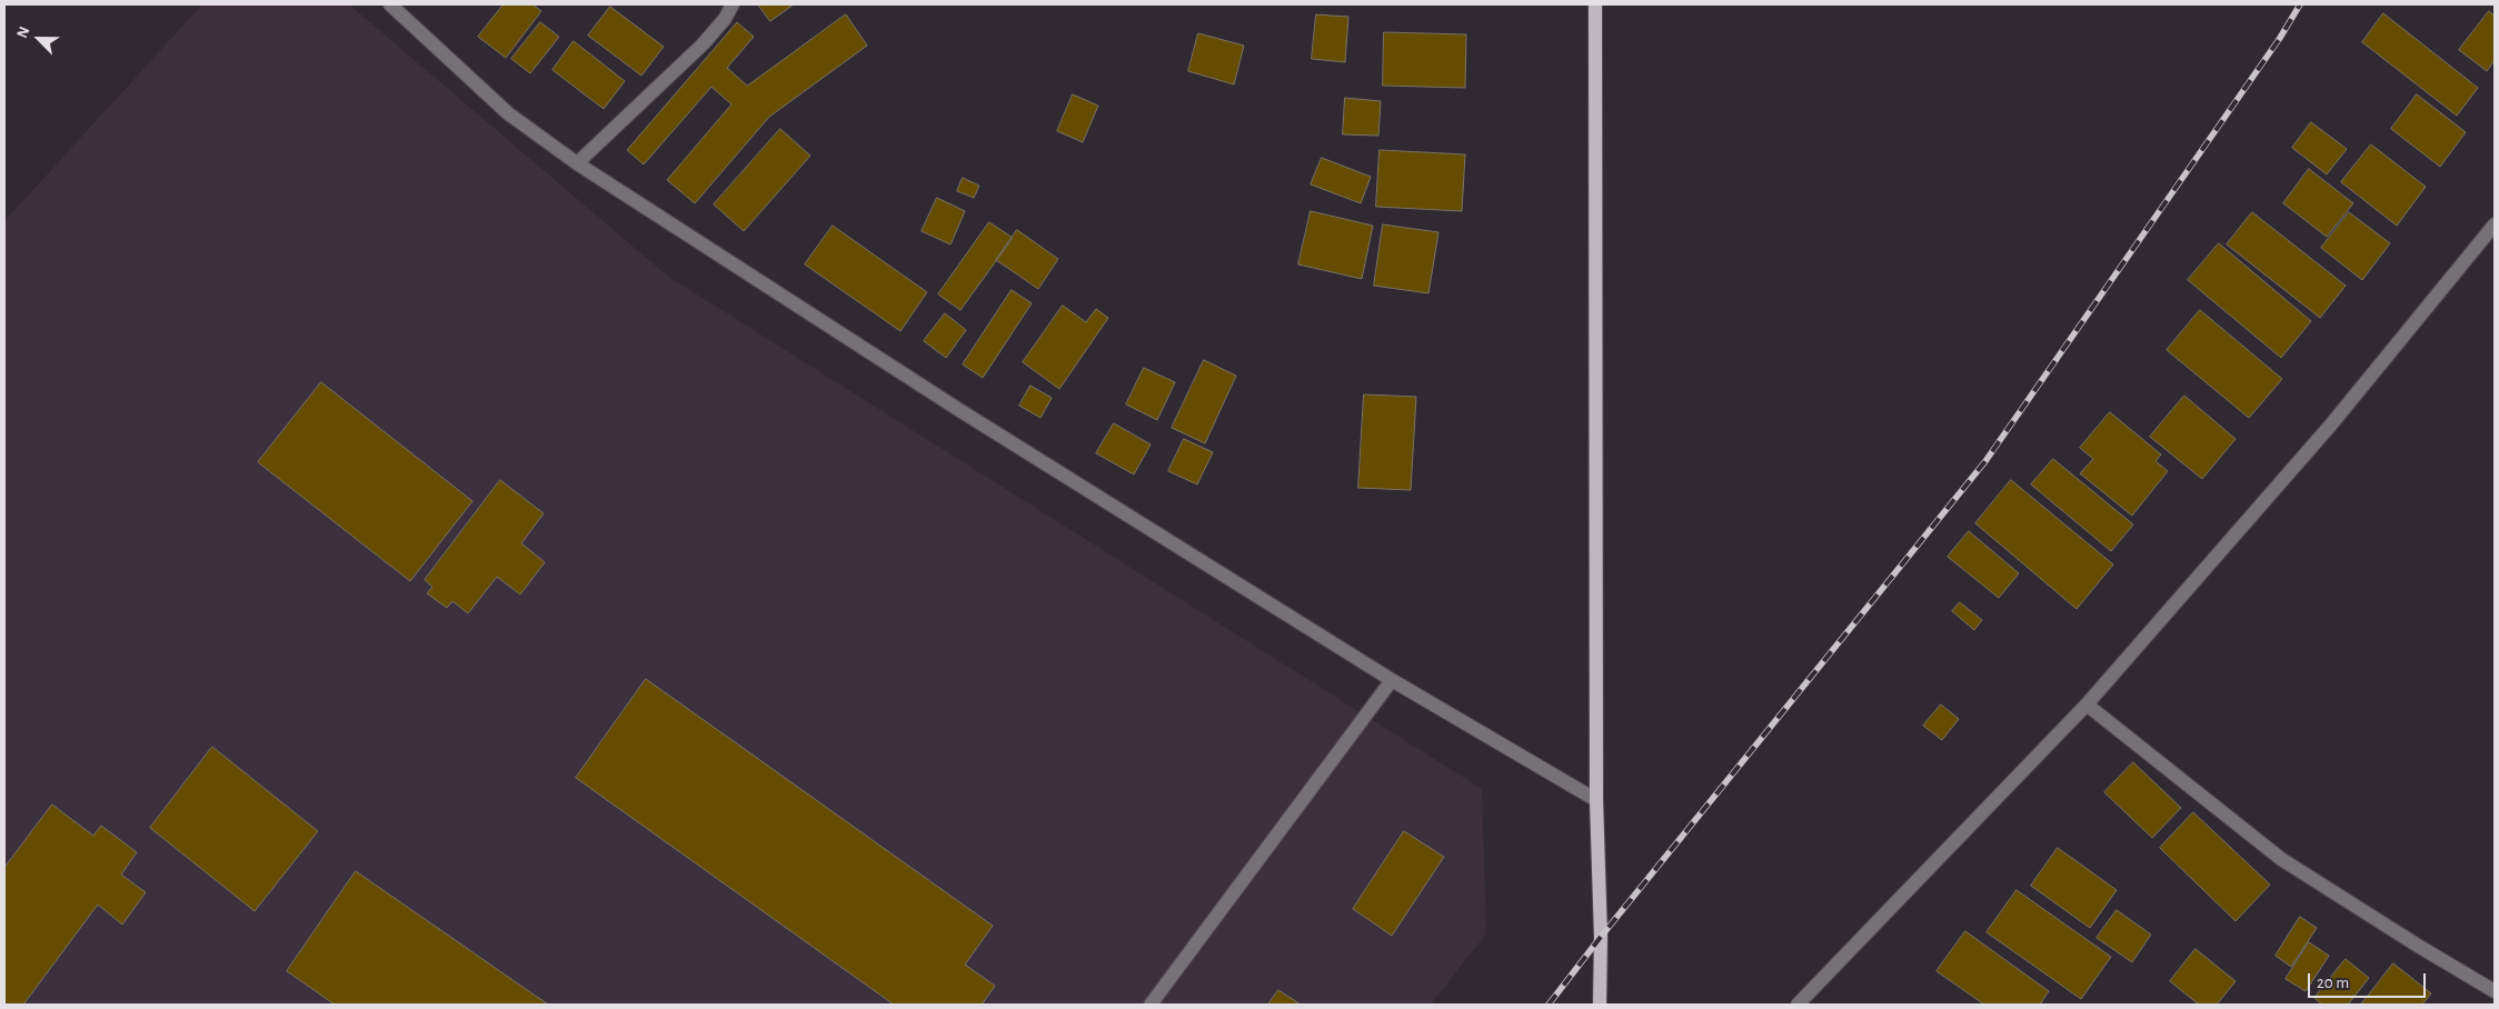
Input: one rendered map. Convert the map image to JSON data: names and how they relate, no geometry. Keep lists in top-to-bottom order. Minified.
{"scale_bar":"20 m","north":"top left"}
